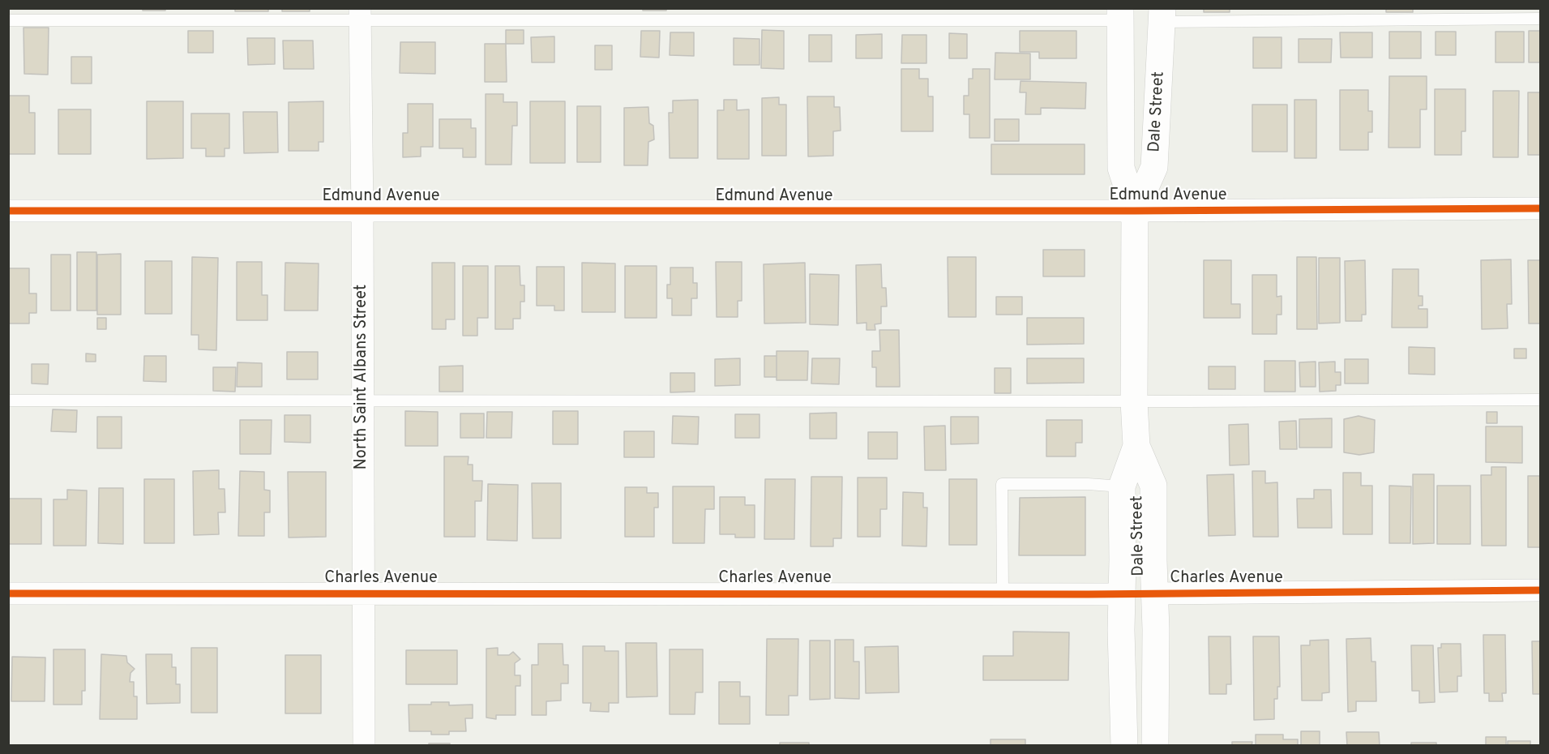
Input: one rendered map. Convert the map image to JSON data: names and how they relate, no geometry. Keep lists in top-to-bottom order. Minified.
{"streets":{"main road":["Dale Street"],"street":["Edmund Avenue","North Saint Albans Street","Charles Avenue"]},"crossings":[["Dale Street","Edmund Avenue"],["Dale Street","Charles Avenue"],["Edmund Avenue","North Saint Albans Street"],["North Saint Albans Street","Charles Avenue"]]}
